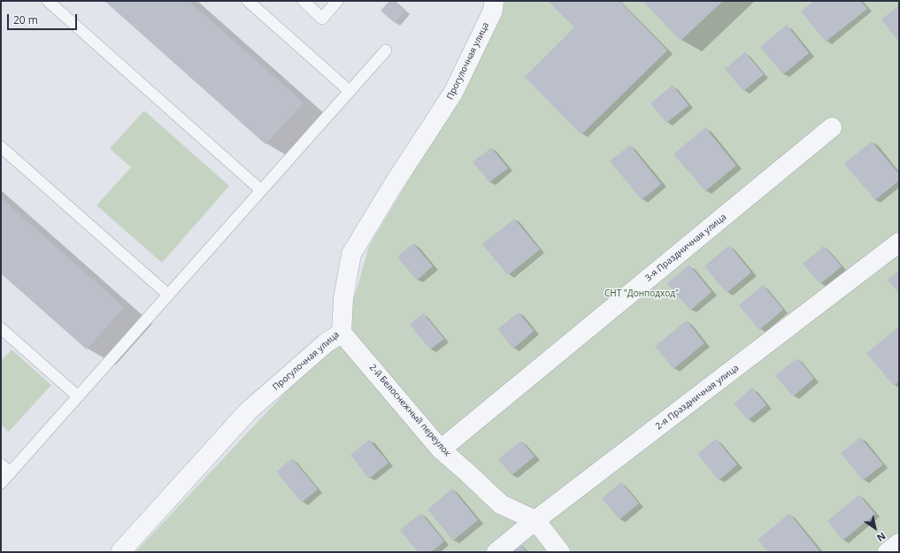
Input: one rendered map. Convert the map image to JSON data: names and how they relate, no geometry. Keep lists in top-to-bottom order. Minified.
{"streets":{"street":["Прогулочная улица","3-я Праздничная улица","2-я Праздничная улица","2-й Белоснежный переулок"]},"crossings":[["Прогулочная улица","2-й Белоснежный переулок"],["3-я Праздничная улица","2-й Белоснежный переулок"],["2-я Праздничная улица","2-й Белоснежный переулок"]],"parks":["СНТ \"Донподход\""],"scale_bar":"20 m","north":"bottom right"}
